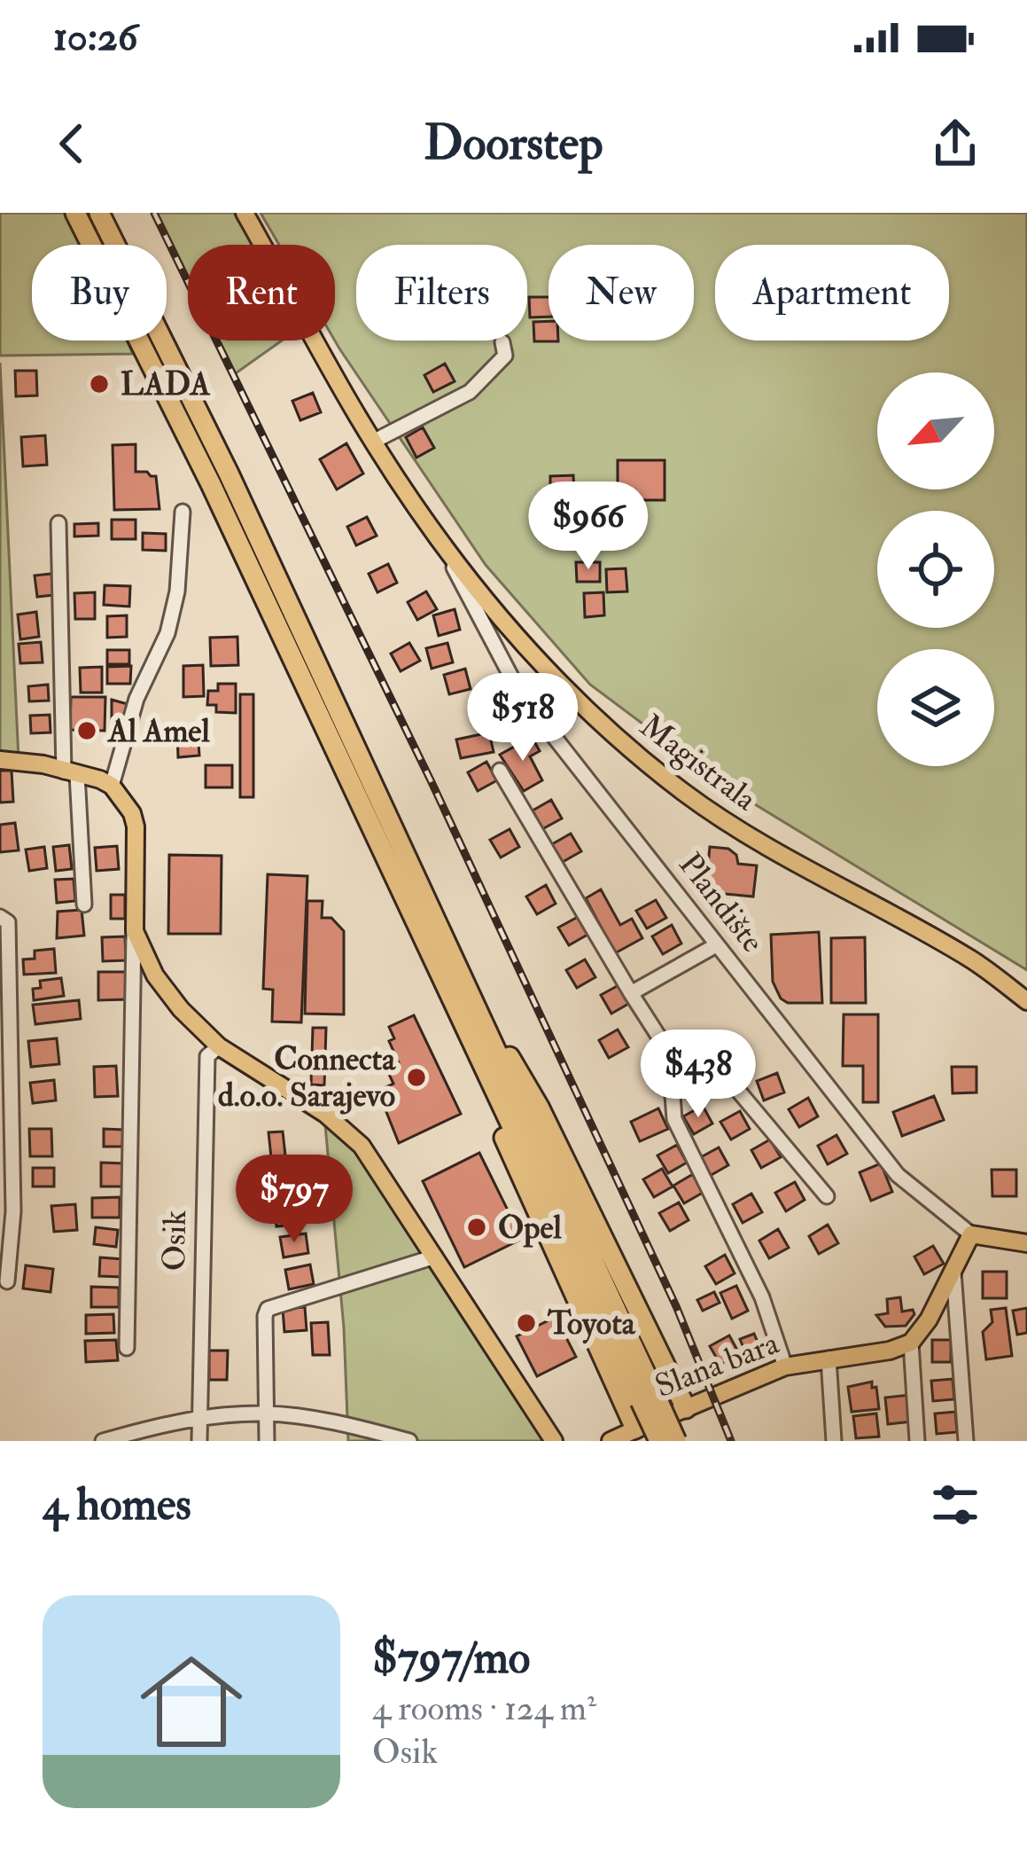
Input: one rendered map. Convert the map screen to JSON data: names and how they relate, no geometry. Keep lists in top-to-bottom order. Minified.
{"streets":{"main road":["Magistrala","Plandište","Osik","Slana bara"]},"crossings":[["Magistrala","Plandište"]],"places":["LADA","Al Amel","Connecta d.o.o. Sarajevo","Opel","Toyota"],"north":"bottom left","page":{"status":"10:26","header":"Doorstep","chip":["Buy","Rent","Filters","New","Apartment"],"price":["$966","$518","$438","$797"],"heading":"4 homes","list":[{"name":"$797/mo","note":"4 rooms · 124 m² · Osik"}]}}
